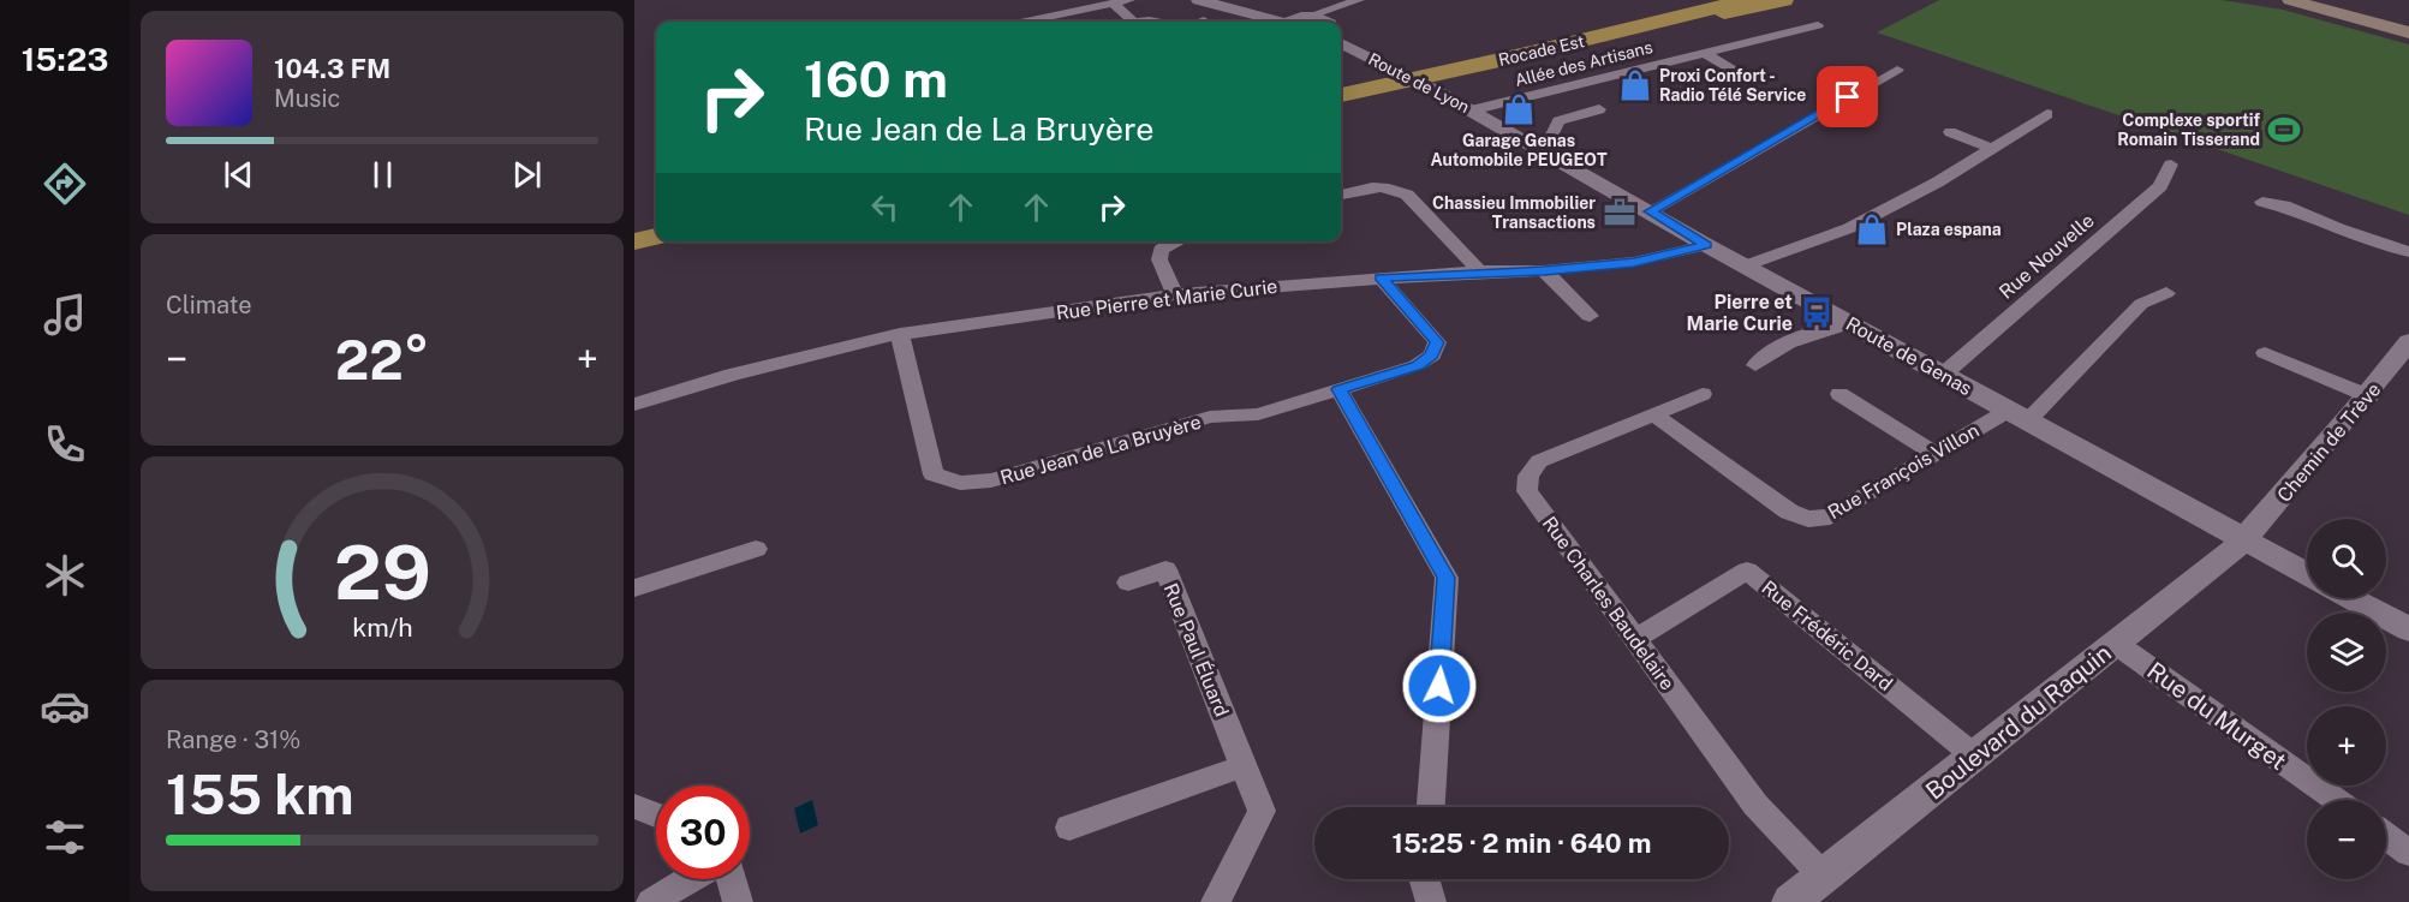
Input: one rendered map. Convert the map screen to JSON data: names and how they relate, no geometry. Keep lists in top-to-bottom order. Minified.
{"streets":{"highway":["Rocade Est"],"street":["Allée des Artisans","Route de Lyon","Rue Nouvelle","Rue Pierre et Marie Curie","Route de Genas","Chemin de Trève","Rue Jean de La Bruyère","Rue François Villon","Rue Charles Baudelaire","Rue Frédéric Dard","Rue Paul Éluard","Rue du Murget","Boulevard du Raquin"]},"crossings":[["Allée des Artisans","Route de Lyon"],["Route de Lyon","Route de Genas"],["Rue Nouvelle","Route de Genas"],["Rue Pierre et Marie Curie","Route de Genas"],["Rue Pierre et Marie Curie","Rue Jean de La Bruyère"],["Route de Genas","Chemin de Trève"],["Route de Genas","Rue François Villon"],["Route de Genas","Boulevard du Raquin"],["Chemin de Trève","Boulevard du Raquin"],["Rue François Villon","Rue Charles Baudelaire"],["Rue Charles Baudelaire","Rue Frédéric Dard"],["Rue Charles Baudelaire","Boulevard du Raquin"],["Rue Frédéric Dard","Boulevard du Raquin"],["Rue du Murget","Boulevard du Raquin"]],"places":{"shop":["Proxi Confort - Radio Télé Service","Garage Genas Automobile PEUGEOT","Plaza espana"],"sports":["Complexe sportif Romain Tisserand"],"office":["Chassieu Immobilier Transactions"],"bus stop":["Pierre et Marie Curie"]},"page":{"tabs":"15:23","turn":["160 m","Rue Jean de La Bruyère"],"song":["104.3 FM","Music"],"tile":["Climate",["Range · 31%","155 km"]],"heat":["−","22°","+"],"map_buttons":["+","−"],"limit":"30","trip":"15:25 · 2 min · 640 m","gauge":["29","km/h"]}}
